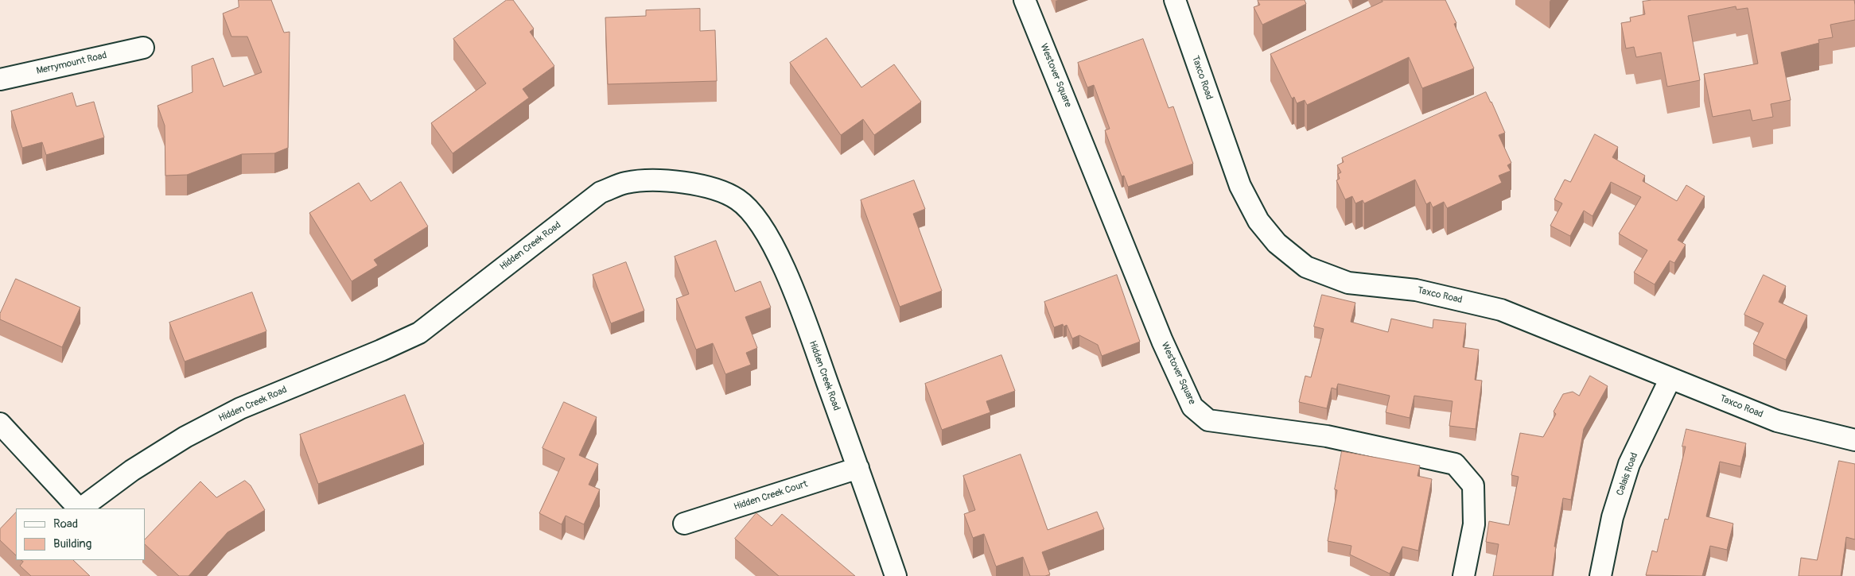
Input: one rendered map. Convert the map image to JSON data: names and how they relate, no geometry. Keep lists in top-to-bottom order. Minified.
{"streets":{"street":["Merrymount Road","Westover Square","Taxco Road","Hidden Creek Road","Calais Road","Hidden Creek Court"]},"crossings":[["Taxco Road","Calais Road"],["Hidden Creek Road","Hidden Creek Court"]],"legend":["Road","Building"]}
